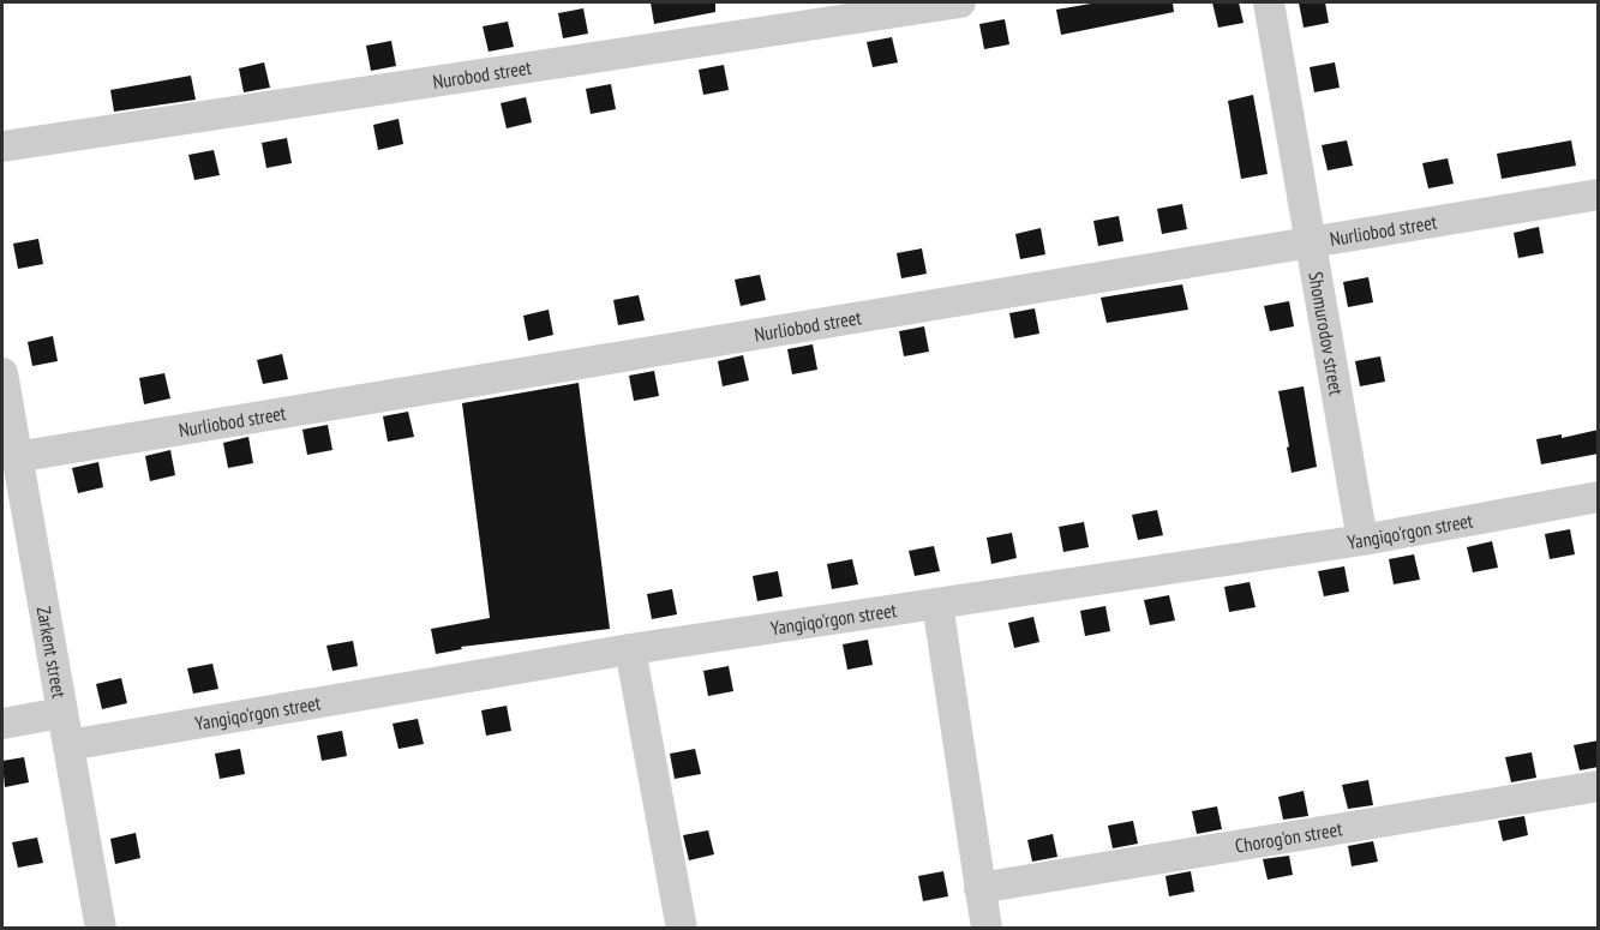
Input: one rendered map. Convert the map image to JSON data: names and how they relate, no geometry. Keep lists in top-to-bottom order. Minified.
{"streets":{"street":["Nurobod street","Nurliobod street","Shomurodov street","Yangiqo'rgon street","Zarkent street","Chorog'on street"]},"crossings":[["Nurliobod street","Shomurodov street"],["Nurliobod street","Zarkent street"],["Shomurodov street","Yangiqo'rgon street"],["Yangiqo'rgon street","Zarkent street"]]}
